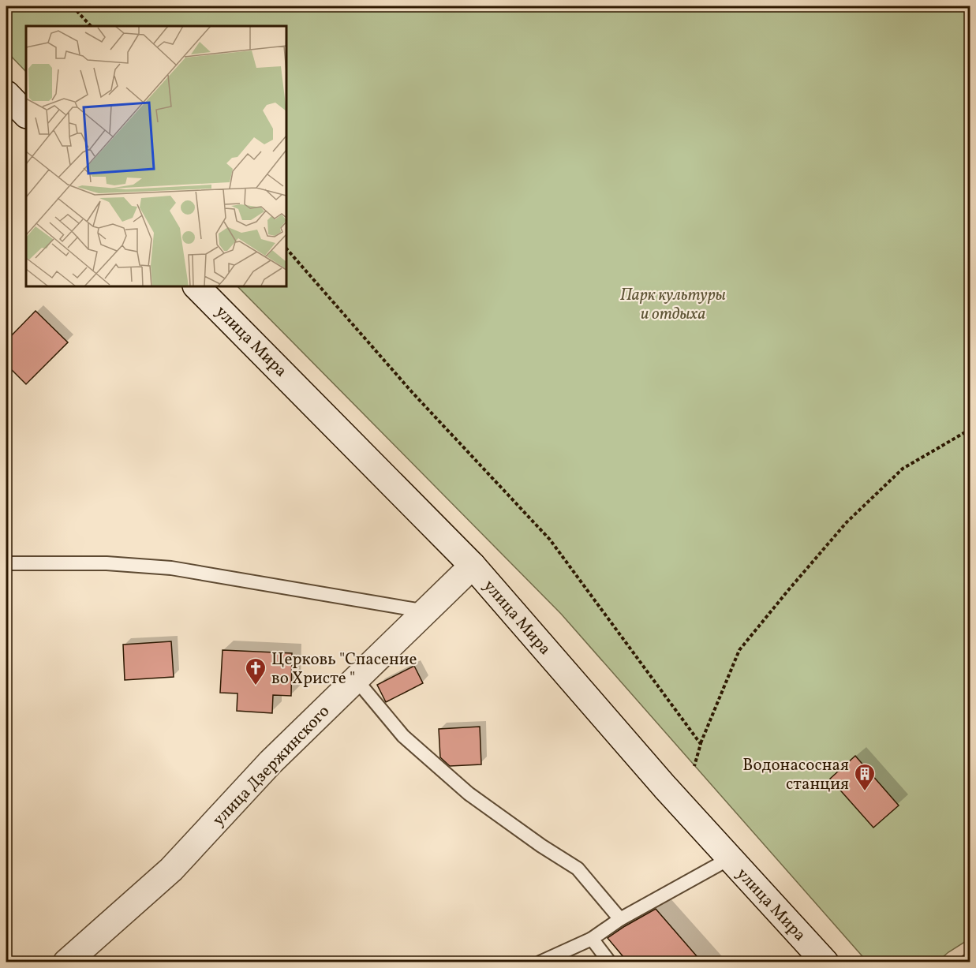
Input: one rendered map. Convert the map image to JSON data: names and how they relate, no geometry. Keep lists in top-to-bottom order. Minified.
{"streets":{"street":["улица Мира","улица Дзержинского"]},"crossings":[["улица Мира","улица Дзержинского"]],"parks":["Парк культуры и отдыха"],"places":{"church":["Церковь \"Спасение во Христе \""],"building":["Водонасосная станция"]}}
